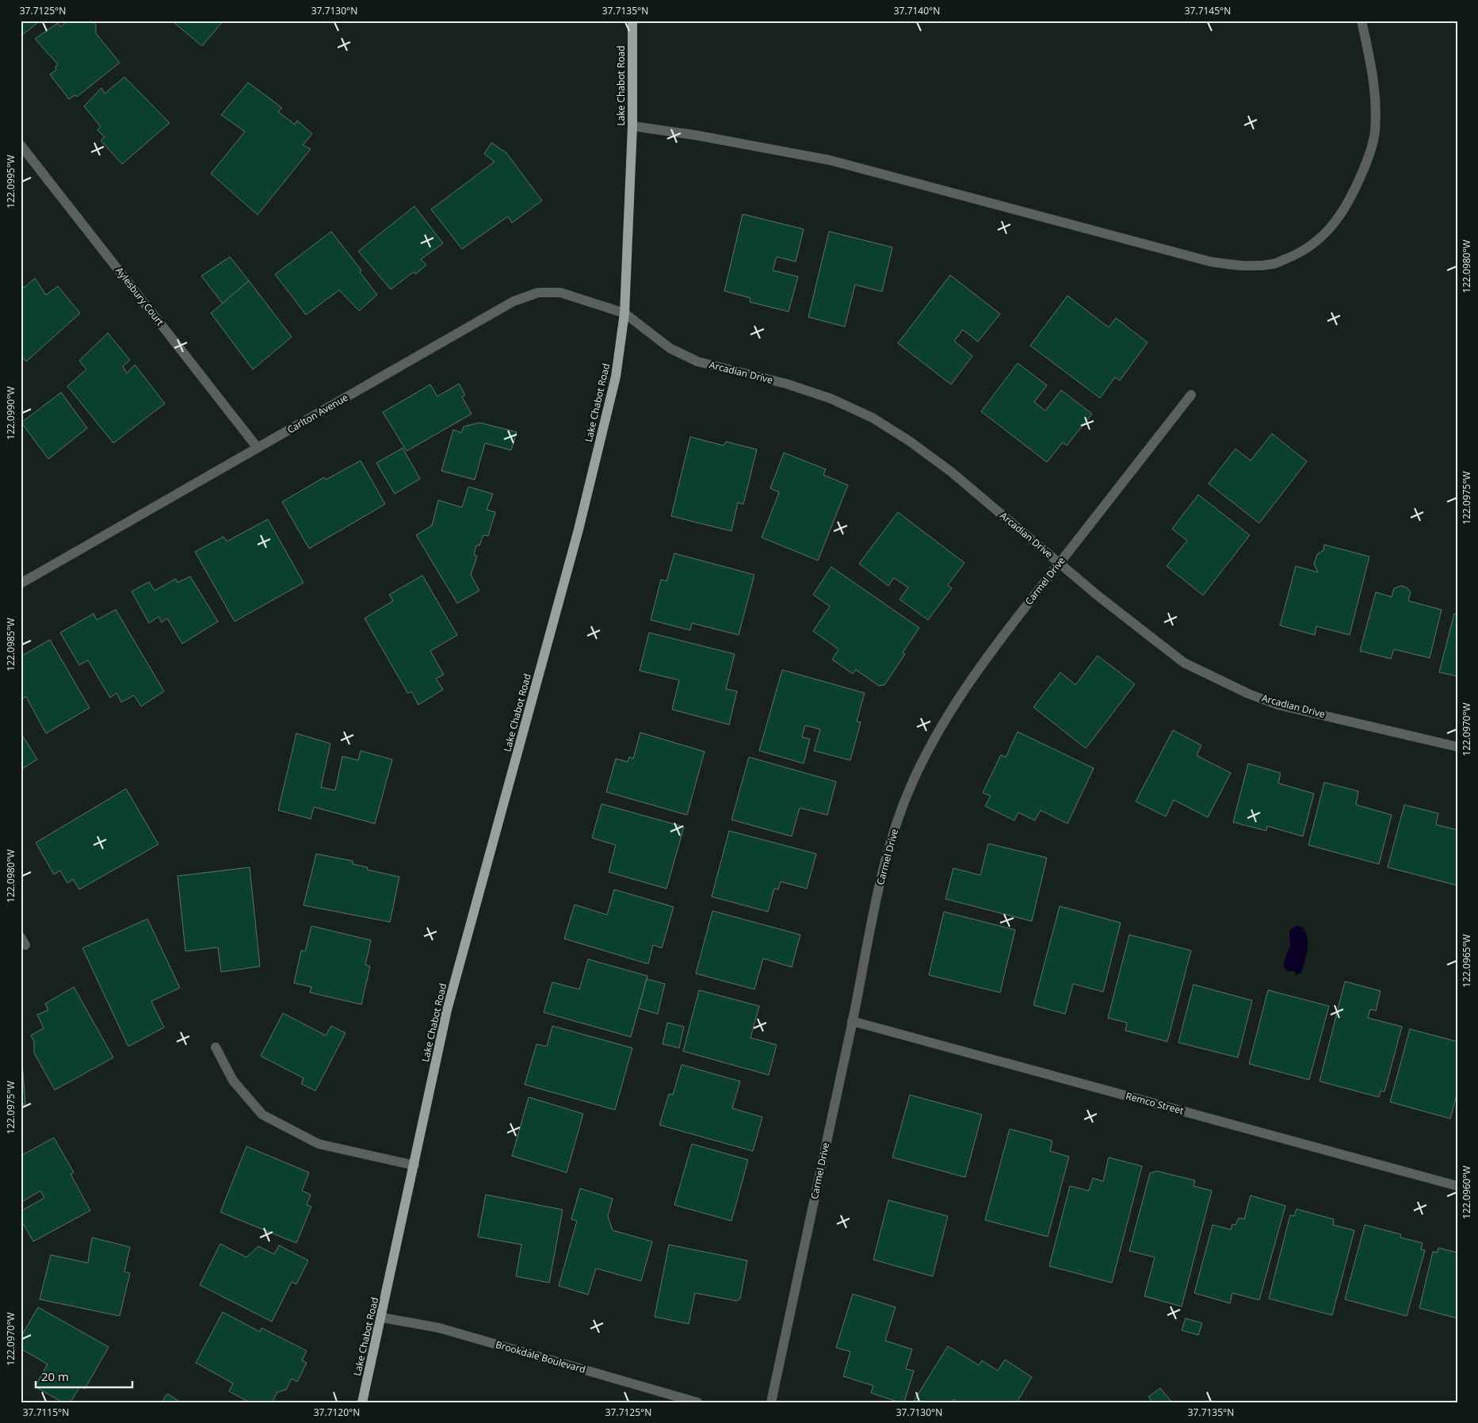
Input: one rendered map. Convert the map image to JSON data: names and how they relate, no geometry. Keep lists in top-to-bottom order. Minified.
{"streets":{"main road":["Lake Chabot Road"],"street":["Aylesbury Court","Arcadian Drive","Carlton Avenue","Carmel Drive","Remco Street","Brookdale Boulevard"]},"crossings":[["Lake Chabot Road","Arcadian Drive"],["Lake Chabot Road","Carlton Avenue"],["Lake Chabot Road","Brookdale Boulevard"],["Aylesbury Court","Carlton Avenue"],["Arcadian Drive","Carlton Avenue"],["Arcadian Drive","Carmel Drive"],["Carmel Drive","Remco Street"]],"scale_bar":"20 m","coordinates":["37.7125°N","37.7130°N","37.7135°N","37.7140°N","37.7145°N","122.0995°W","122.0980°W","122.0990°W","122.0975°W","122.0985°W","122.0970°W","122.0965°W","122.0960°W","37.7115°N","37.7120°N"]}
